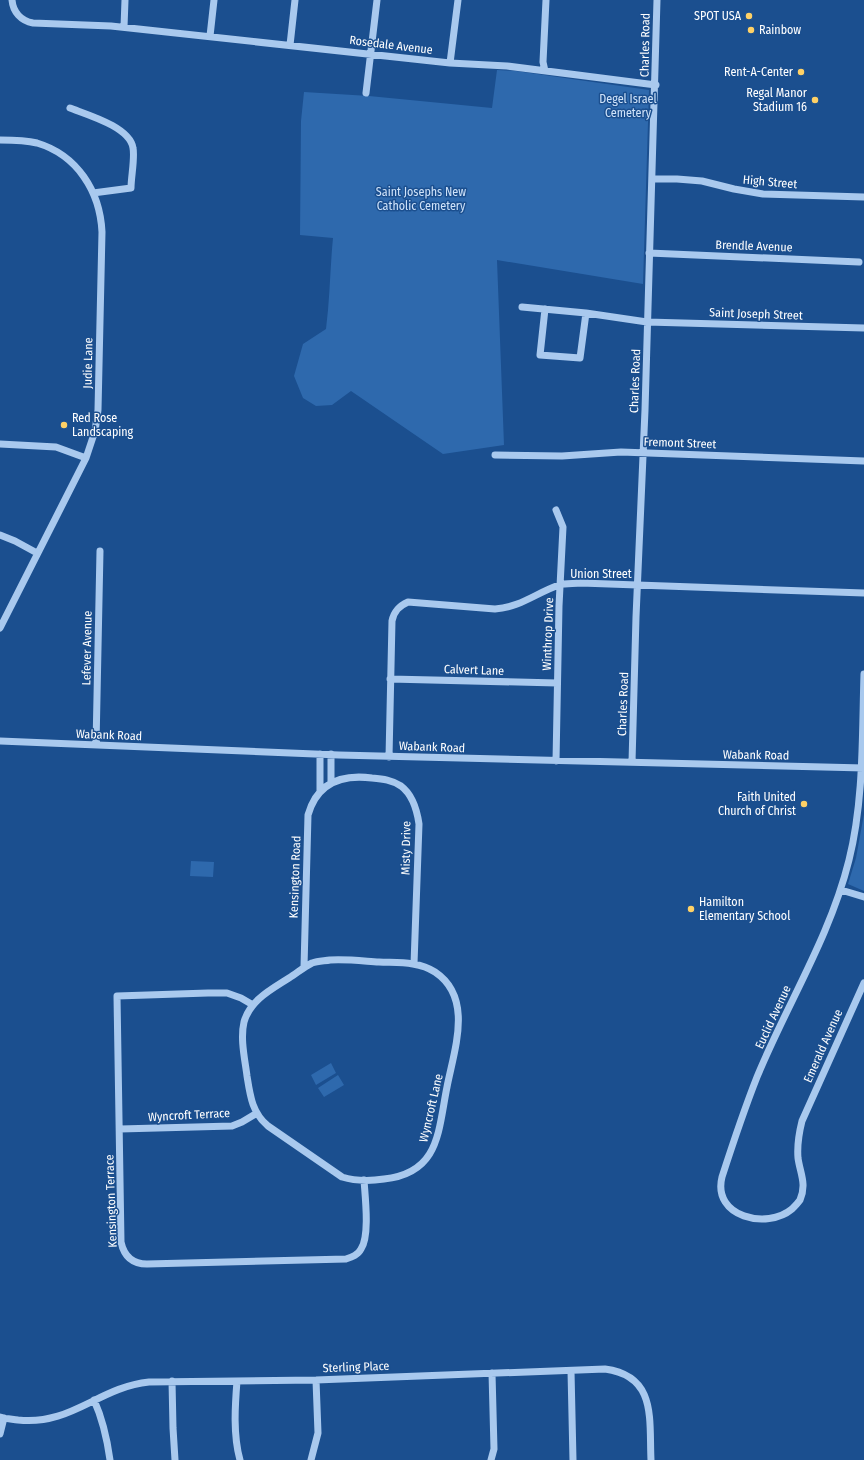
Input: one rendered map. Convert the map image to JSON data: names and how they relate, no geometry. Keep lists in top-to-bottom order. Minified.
{"streets":{"street":["Rosedale Avenue","Charles Road","High Street","Brendle Avenue","Saint Joseph Street","Judie Lane","Fremont Street","Union Street","Winthrop Drive","Lefever Avenue","Calvert Lane","Wabank Road","Misty Drive","Kensington Road","Euclid Avenue","Emerald Avenue","Wyncroft Lane","Wyncroft Terrace","Kensington Terrace","Sterling Place"]},"crossings":[["Rosedale Avenue","Charles Road"],["Charles Road","High Street"],["Charles Road","Brendle Avenue"],["Charles Road","Saint Joseph Street"],["Charles Road","Fremont Street"],["Charles Road","Union Street"],["Charles Road","Wabank Road"],["Union Street","Winthrop Drive"],["Union Street","Calvert Lane"],["Union Street","Wabank Road"],["Winthrop Drive","Calvert Lane"],["Winthrop Drive","Wabank Road"],["Lefever Avenue","Wabank Road"],["Wabank Road","Kensington Road"],["Wabank Road","Euclid Avenue"],["Misty Drive","Kensington Road"],["Misty Drive","Wyncroft Lane"],["Kensington Road","Wyncroft Lane"],["Euclid Avenue","Emerald Avenue"],["Wyncroft Lane","Wyncroft Terrace"],["Wyncroft Lane","Kensington Terrace"],["Wyncroft Terrace","Kensington Terrace"]],"parks":["Degel Israel Cemetery","Saint Josephs New Catholic Cemetery"],"places":["SPOT USA","Rainbow","Rent-A-Center","Regal Manor Stadium 16","Red Rose Landscaping","Faith United Church of Christ","Hamilton Elementary School"]}
